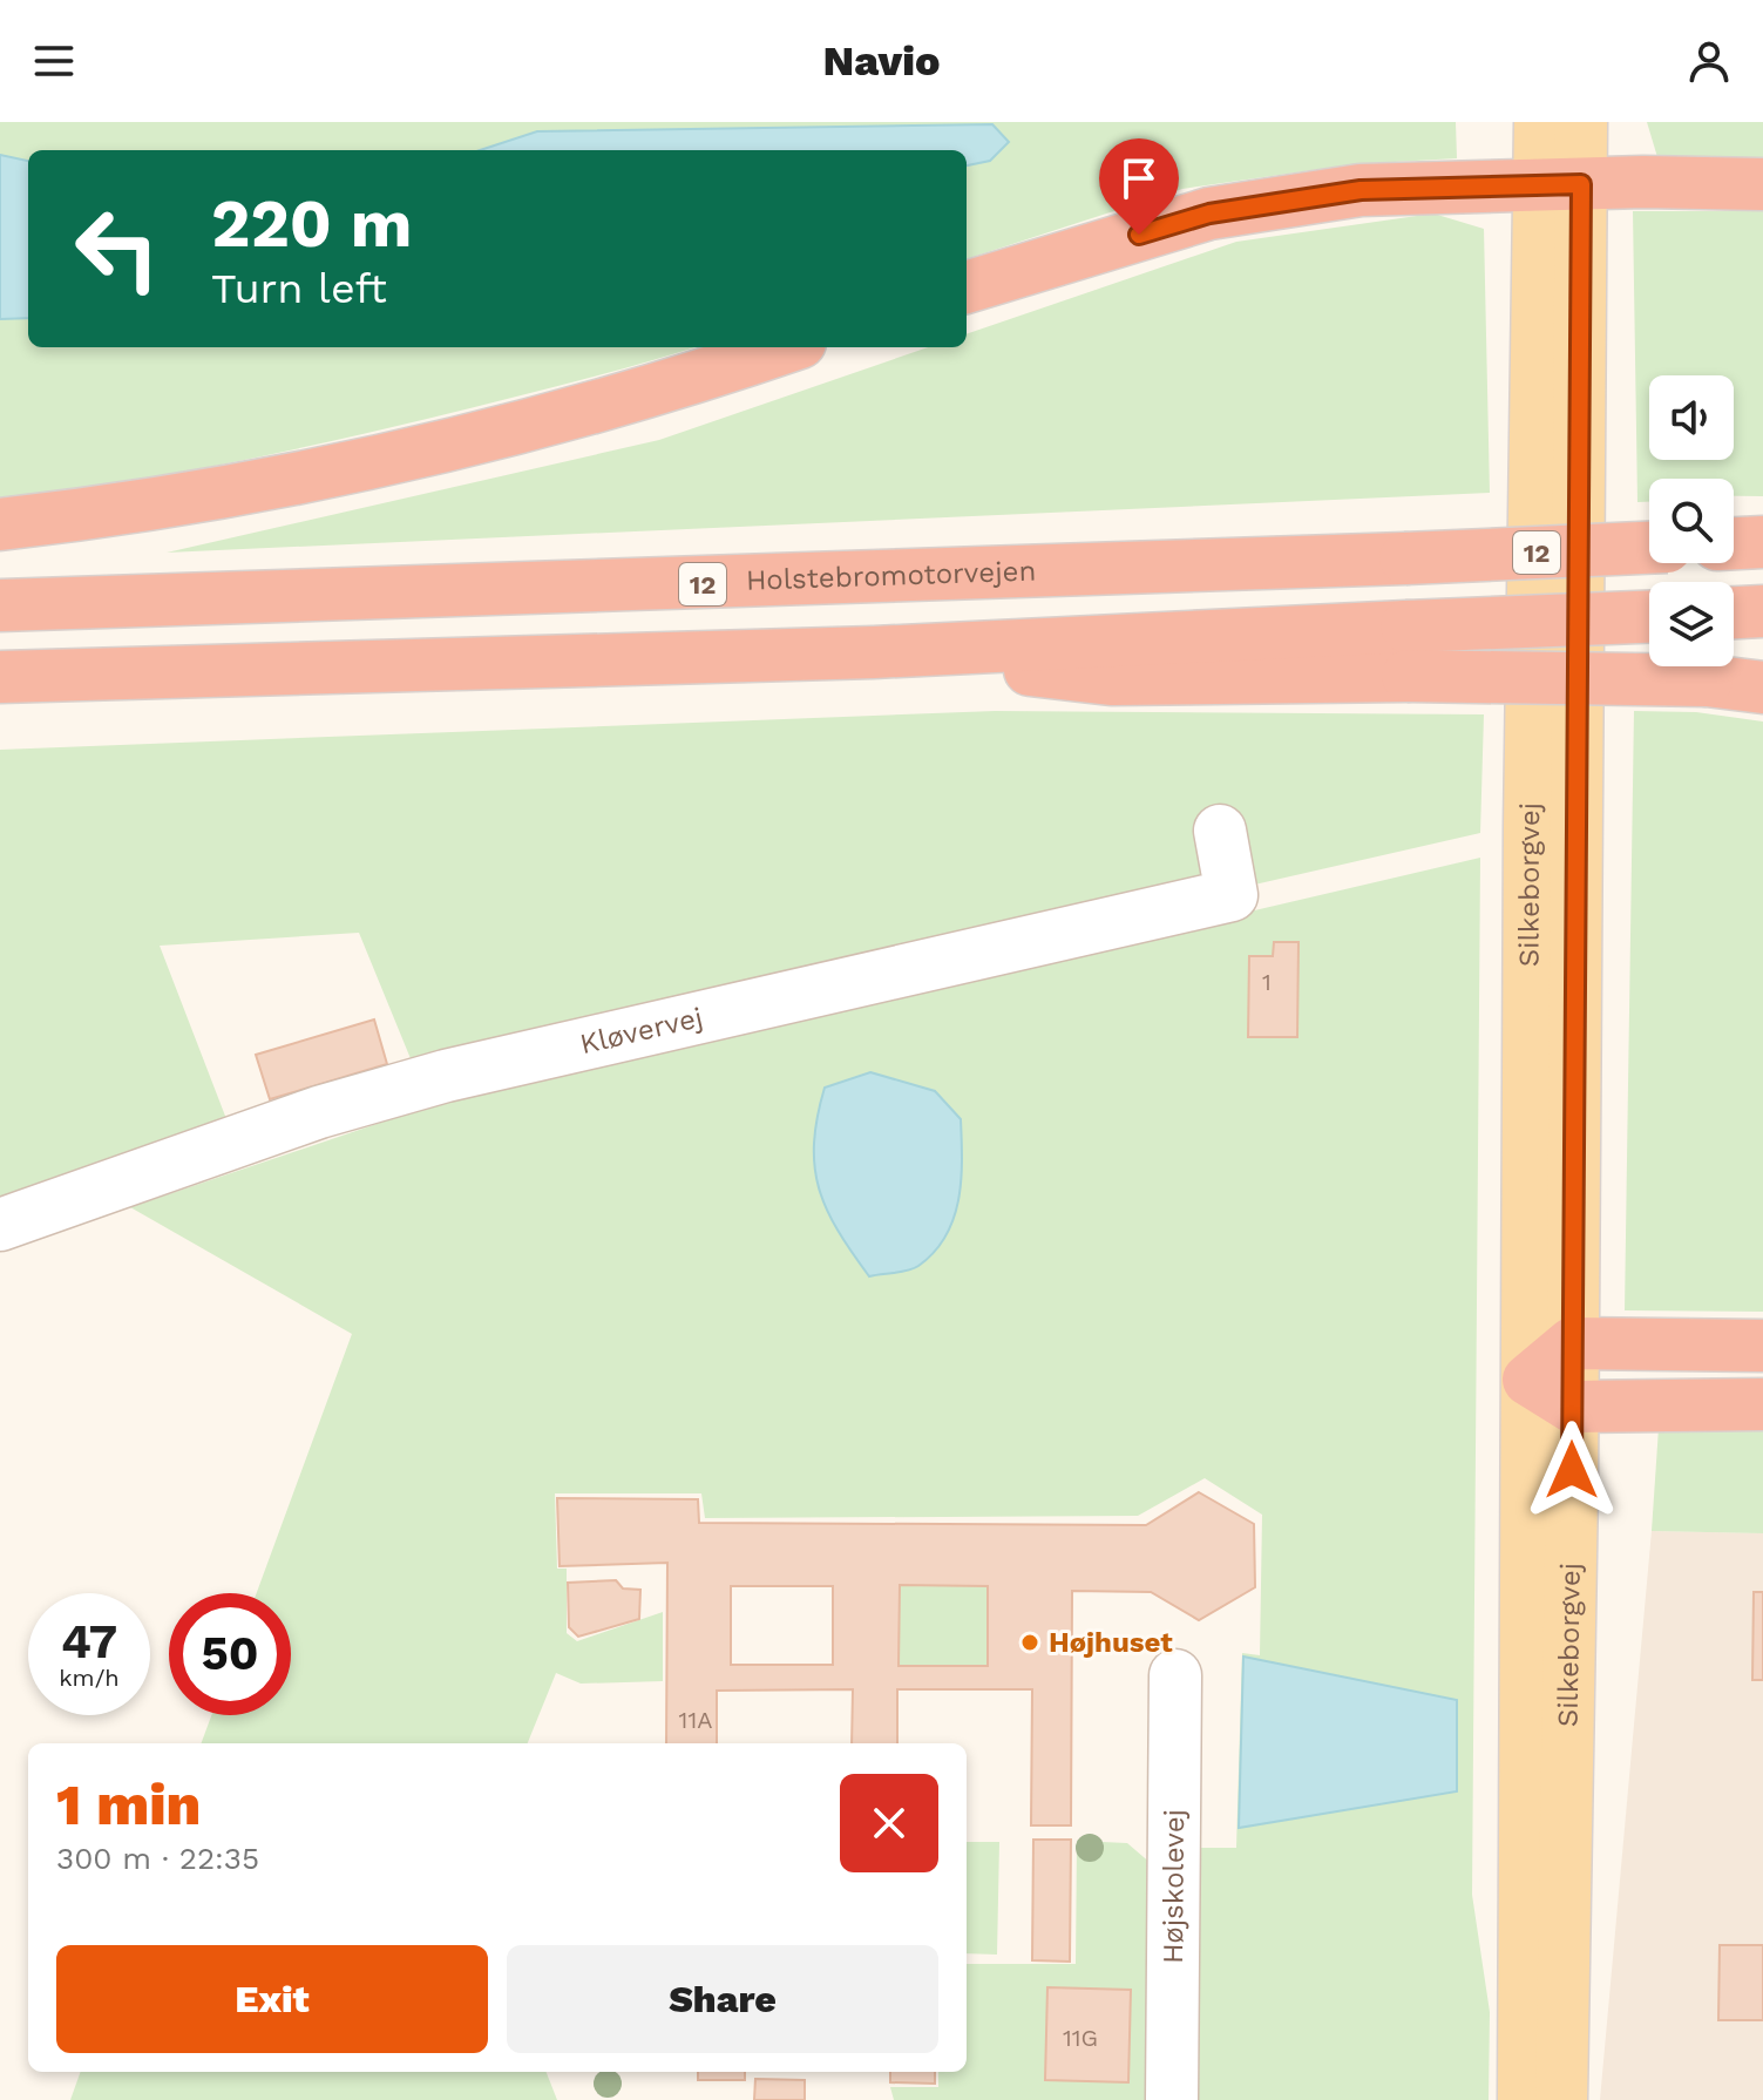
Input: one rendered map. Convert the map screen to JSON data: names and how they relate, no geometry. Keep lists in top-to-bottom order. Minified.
{"streets":{"highway":["12","Holstebromotorvejen"],"main road":["Silkeborgvej"],"street":["Kløvervej","Højskolevej"]},"places":["Højhuset"],"house_numbers":["1","11A","11G"],"page":{"header":"Navio","turn":["220 m","Turn left"],"speed":"47 km/h","limit":"50","heading":["1 min","300 m · 22:35"],"buttons":["Exit","Share"]}}
